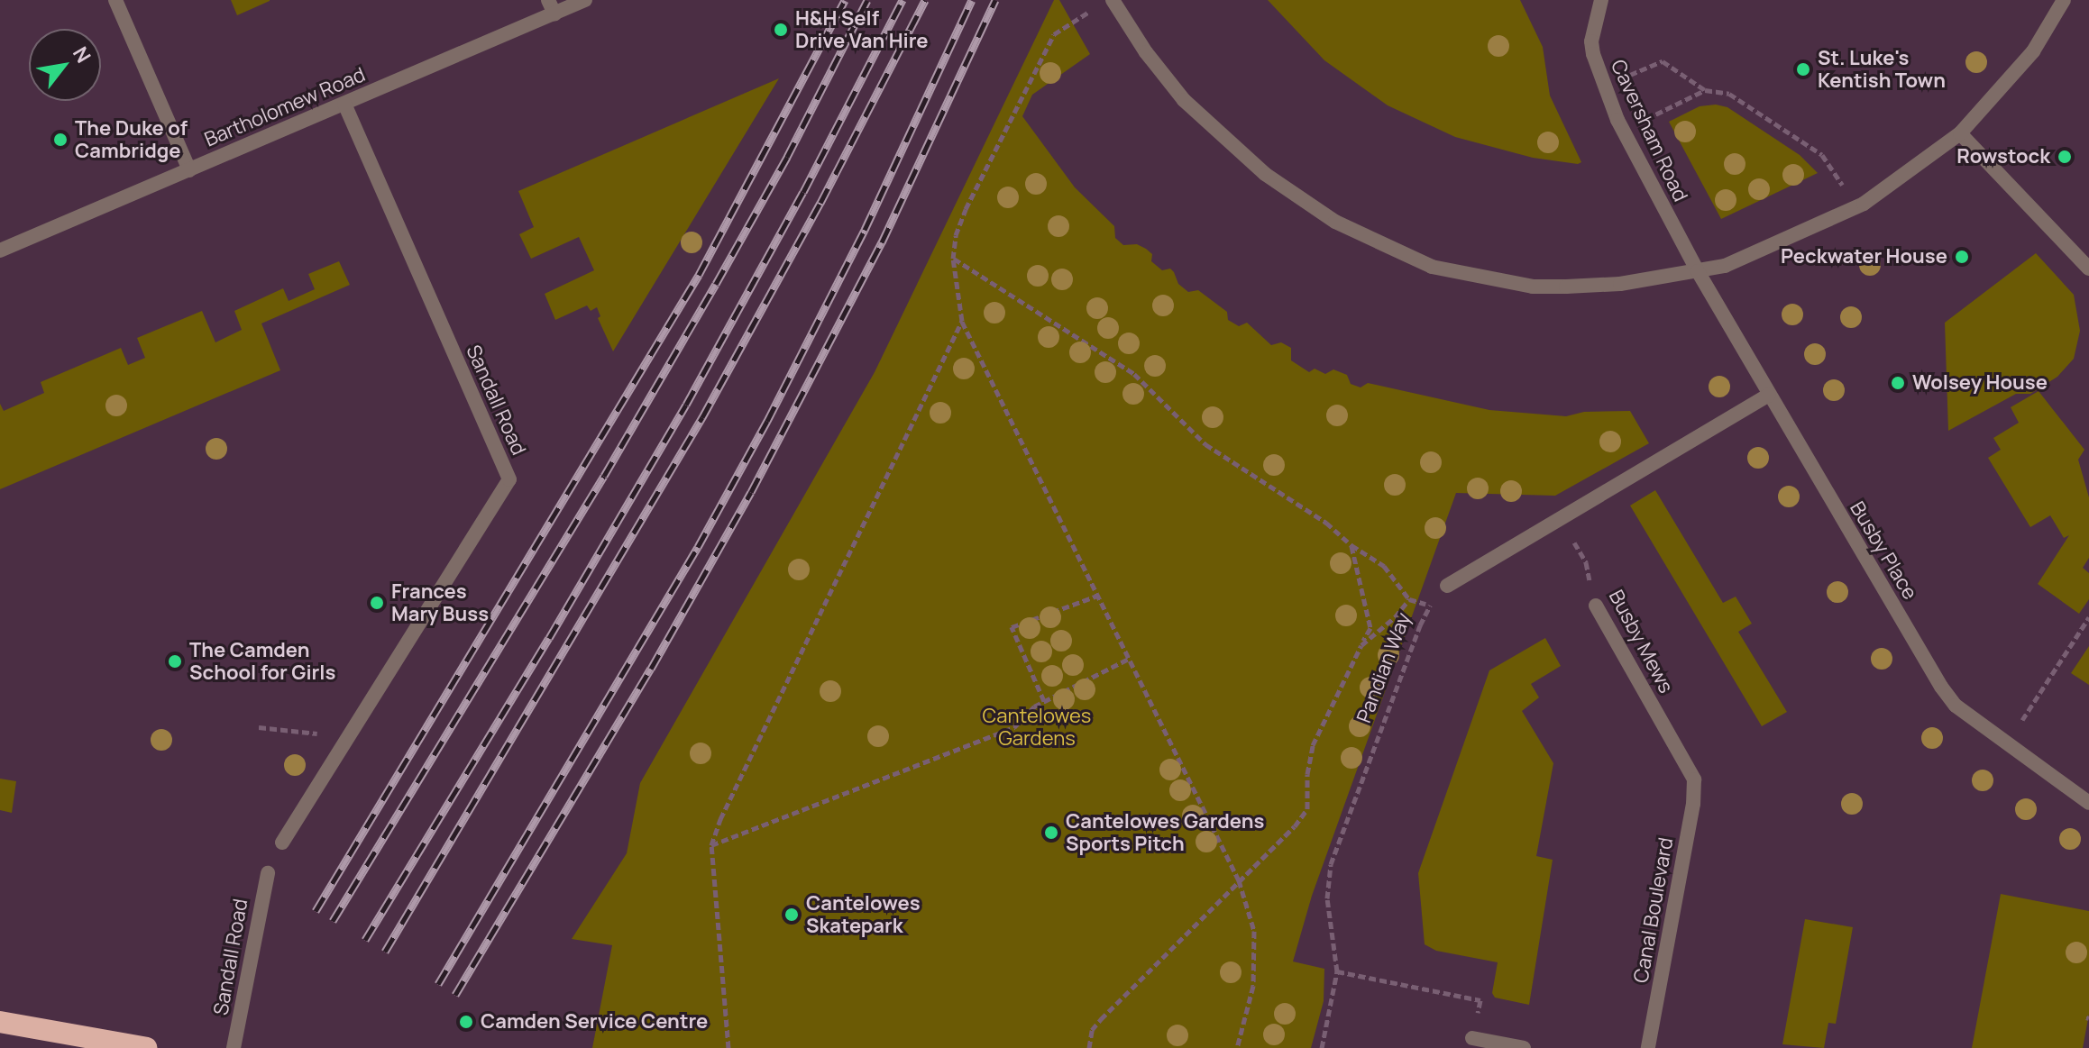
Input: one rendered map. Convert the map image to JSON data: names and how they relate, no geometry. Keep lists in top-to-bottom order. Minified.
{"streets":{"street":["Bartholomew Road","Caversham Road","Sandall Road","Busby Place","Busby Mews","Canal Boulevard"],"path":["Pandian Way"]},"crossings":[["Bartholomew Road","Sandall Road"],["Caversham Road","Busby Place"],["Busby Mews","Canal Boulevard"]],"parks":["Cantelowes Gardens"],"places":["H&H Self Drive Van Hire","St. Luke's Kentish Town","The Duke of Cambridge","Rowstock","Peckwater House","Wolsey House","Frances Mary Buss","The Camden School for Girls","Cantelowes Gardens Sports Pitch","Cantelowes Skatepark","Camden Service Centre"],"north":"top right"}
